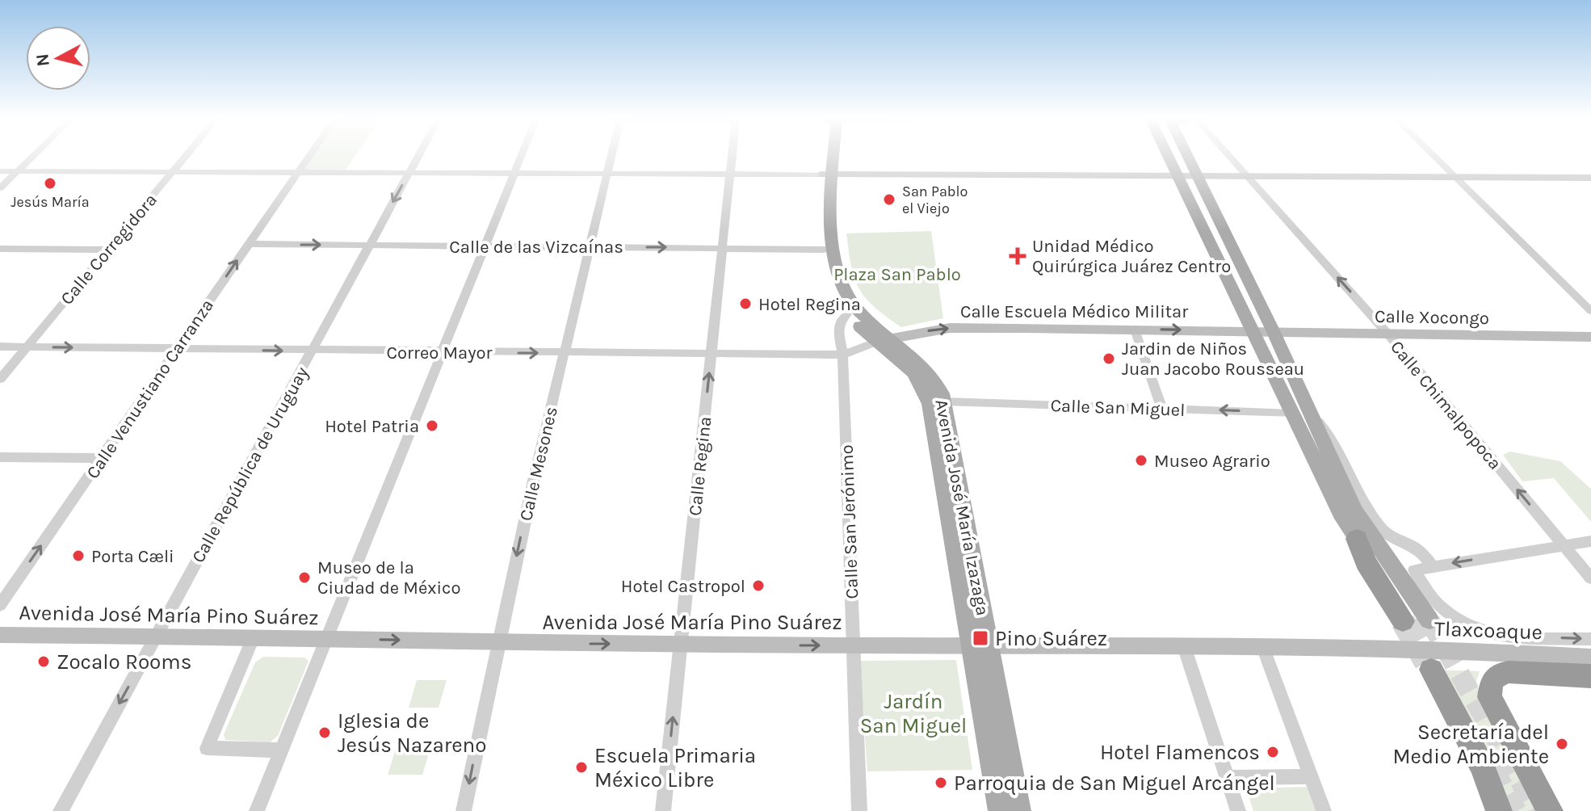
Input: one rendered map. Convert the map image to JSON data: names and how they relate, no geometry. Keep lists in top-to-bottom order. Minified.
{"streets":{"main road":["Avenida José María Izazaga"],"street":["Calle de las Vizcaínas","Calle Corregidora","Calle Escuela Médico Militar","Calle Xocongo","Correo Mayor","Calle Venustiano Carranza","Calle Chimalpopoca","Calle San Miguel","Calle Mesones","Calle República de Uruguay","Calle Regina","Calle San Jerónimo","Avenida José María Pino Suárez","Tlaxcoaque"]},"crossings":[["Calle de las Vizcaínas","Calle Venustiano Carranza"],["Calle de las Vizcaínas","Calle Mesones"],["Calle de las Vizcaínas","Calle República de Uruguay"],["Calle de las Vizcaínas","Calle Regina"],["Calle Corregidora","Correo Mayor"],["Calle Escuela Médico Militar","Calle Xocongo"],["Calle Escuela Médico Militar","Correo Mayor"],["Calle Escuela Médico Militar","Avenida José María Izazaga"],["Calle Xocongo","Calle Chimalpopoca"],["Correo Mayor","Calle Venustiano Carranza"],["Correo Mayor","Calle Mesones"],["Correo Mayor","Calle República de Uruguay"],["Correo Mayor","Calle Regina"],["Correo Mayor","Avenida José María Izazaga"],["Correo Mayor","Calle San Jerónimo"],["Calle San Miguel","Avenida José María Izazaga"],["Calle Mesones","Avenida José María Pino Suárez"],["Calle República de Uruguay","Avenida José María Pino Suárez"],["Calle Regina","Avenida José María Pino Suárez"],["Avenida José María Izazaga","Avenida José María Pino Suárez"],["Calle San Jerónimo","Avenida José María Pino Suárez"],["Avenida José María Pino Suárez","Tlaxcoaque"]],"one_way":["Calle Escuela Médico Militar","Correo Mayor","Calle Venustiano Carranza","Calle Chimalpopoca","Calle San Miguel","Calle Mesones","Calle República de Uruguay","Calle Regina","Avenida José María Pino Suárez"],"parks":["Plaza San Pablo","Jardín San Miguel"],"places":{"other":["Jesús María","San Pablo el Viejo","Hotel Regina","Jardin de Niños Juan Jacobo Rousseau","Hotel Patria","Museo Agrario","Porta Cæli","Museo de la Ciudad de México","Hotel Castropol","Zocalo Rooms","Iglesia de Jesús Nazareno","Secretaría del Medio Ambiente","Hotel Flamencos","Escuela Primaria México Libre","Parroquia de San Miguel Arcángel"],"health":["Unidad Médico Quirúrgica Juárez Centro"],"transit":["Pino Suárez"]},"north":"left"}
